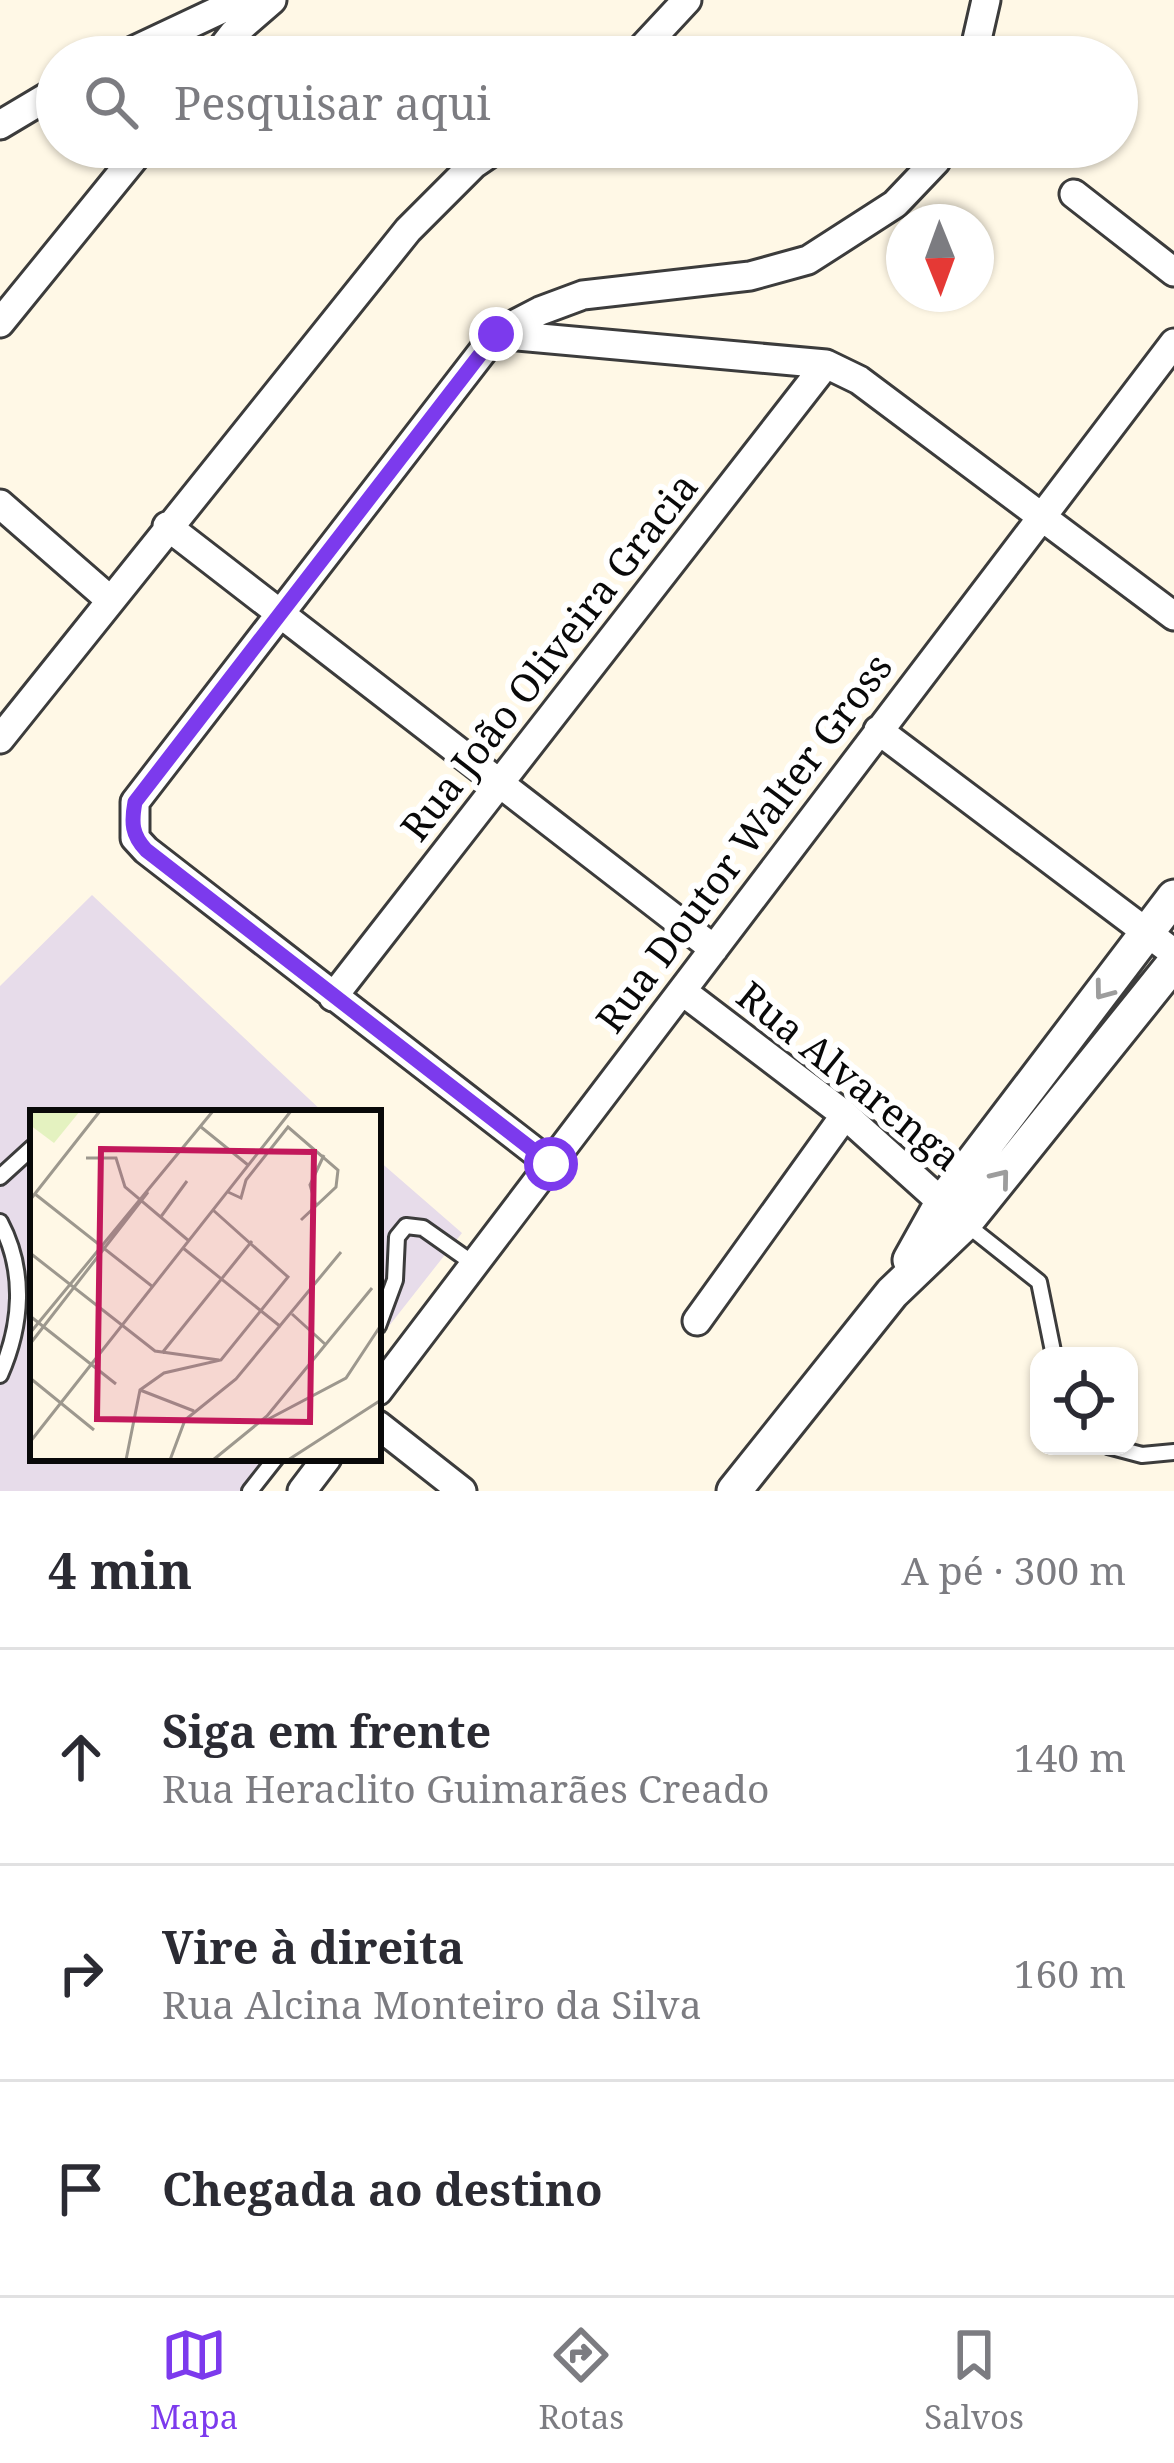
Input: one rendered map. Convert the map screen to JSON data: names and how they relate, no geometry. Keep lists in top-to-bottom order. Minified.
{"streets":{"street":["Rua João Oliveira Gracia","Rua Doutor Walter Gross","Rua Alvarenga"]},"crossings":[["Rua Doutor Walter Gross","Rua Alvarenga"]],"north":"bottom","page":{"search":"Pesquisar aqui","heading":["4 min","A pé · 300 m"],"list":[["Siga em frente","Rua Heraclito Guimarães Creado","140 m"],["Vire à direita","Rua Alcina Monteiro da Silva","160 m"],"Chegada ao destino"],"nav":["Mapa","Rotas","Salvos"]}}
